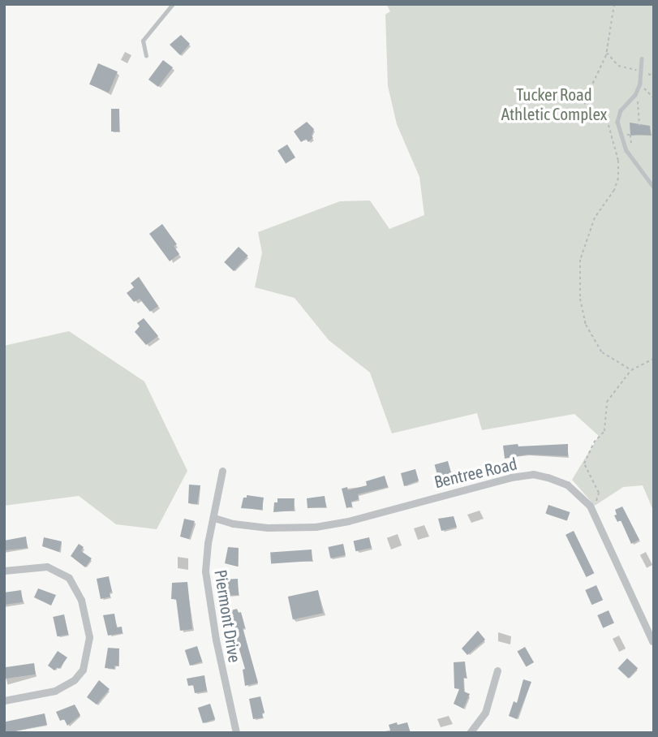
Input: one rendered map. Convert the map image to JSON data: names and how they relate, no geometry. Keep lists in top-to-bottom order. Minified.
{"streets":{"street":["Bentree Road","Piermont Drive"]},"crossings":[["Bentree Road","Piermont Drive"]],"parks":["Tucker Road Athletic Complex"]}
